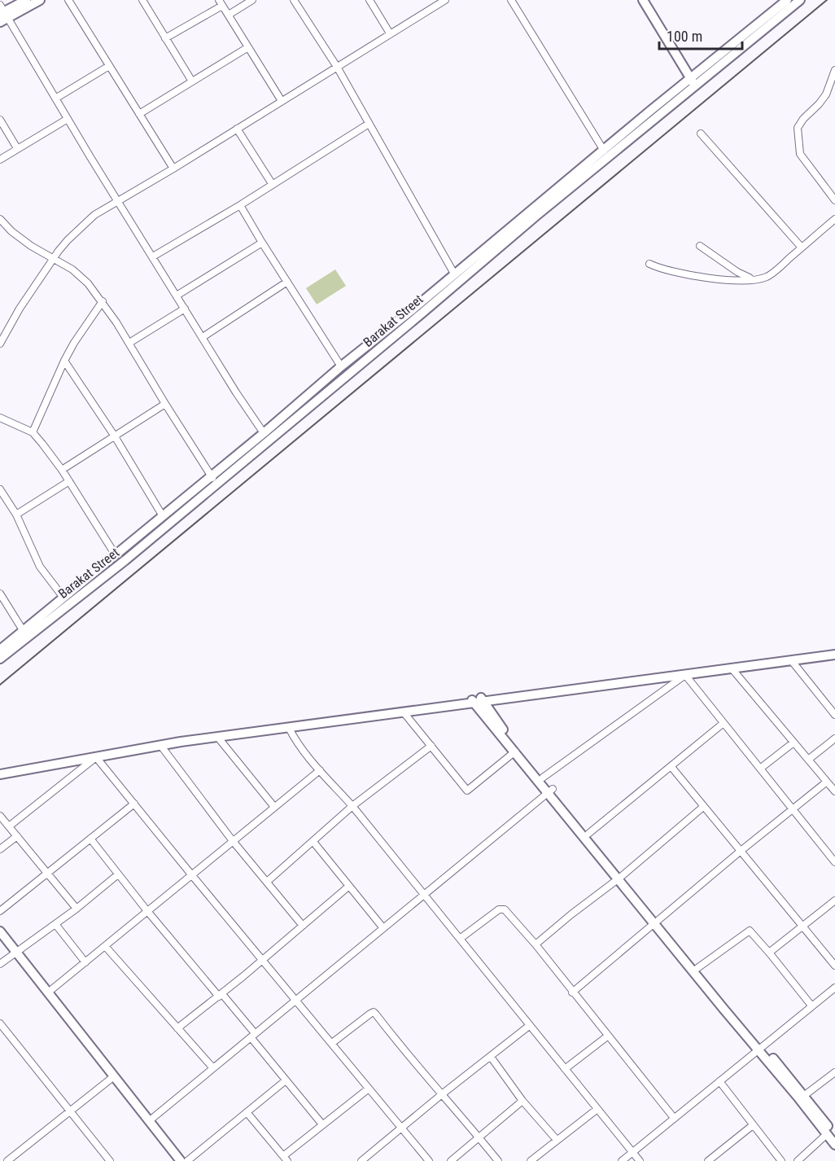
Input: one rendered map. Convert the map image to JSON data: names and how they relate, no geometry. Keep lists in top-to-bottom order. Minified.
{"streets":{"street":["Barakat Street"]},"scale_bar":"100 m"}
